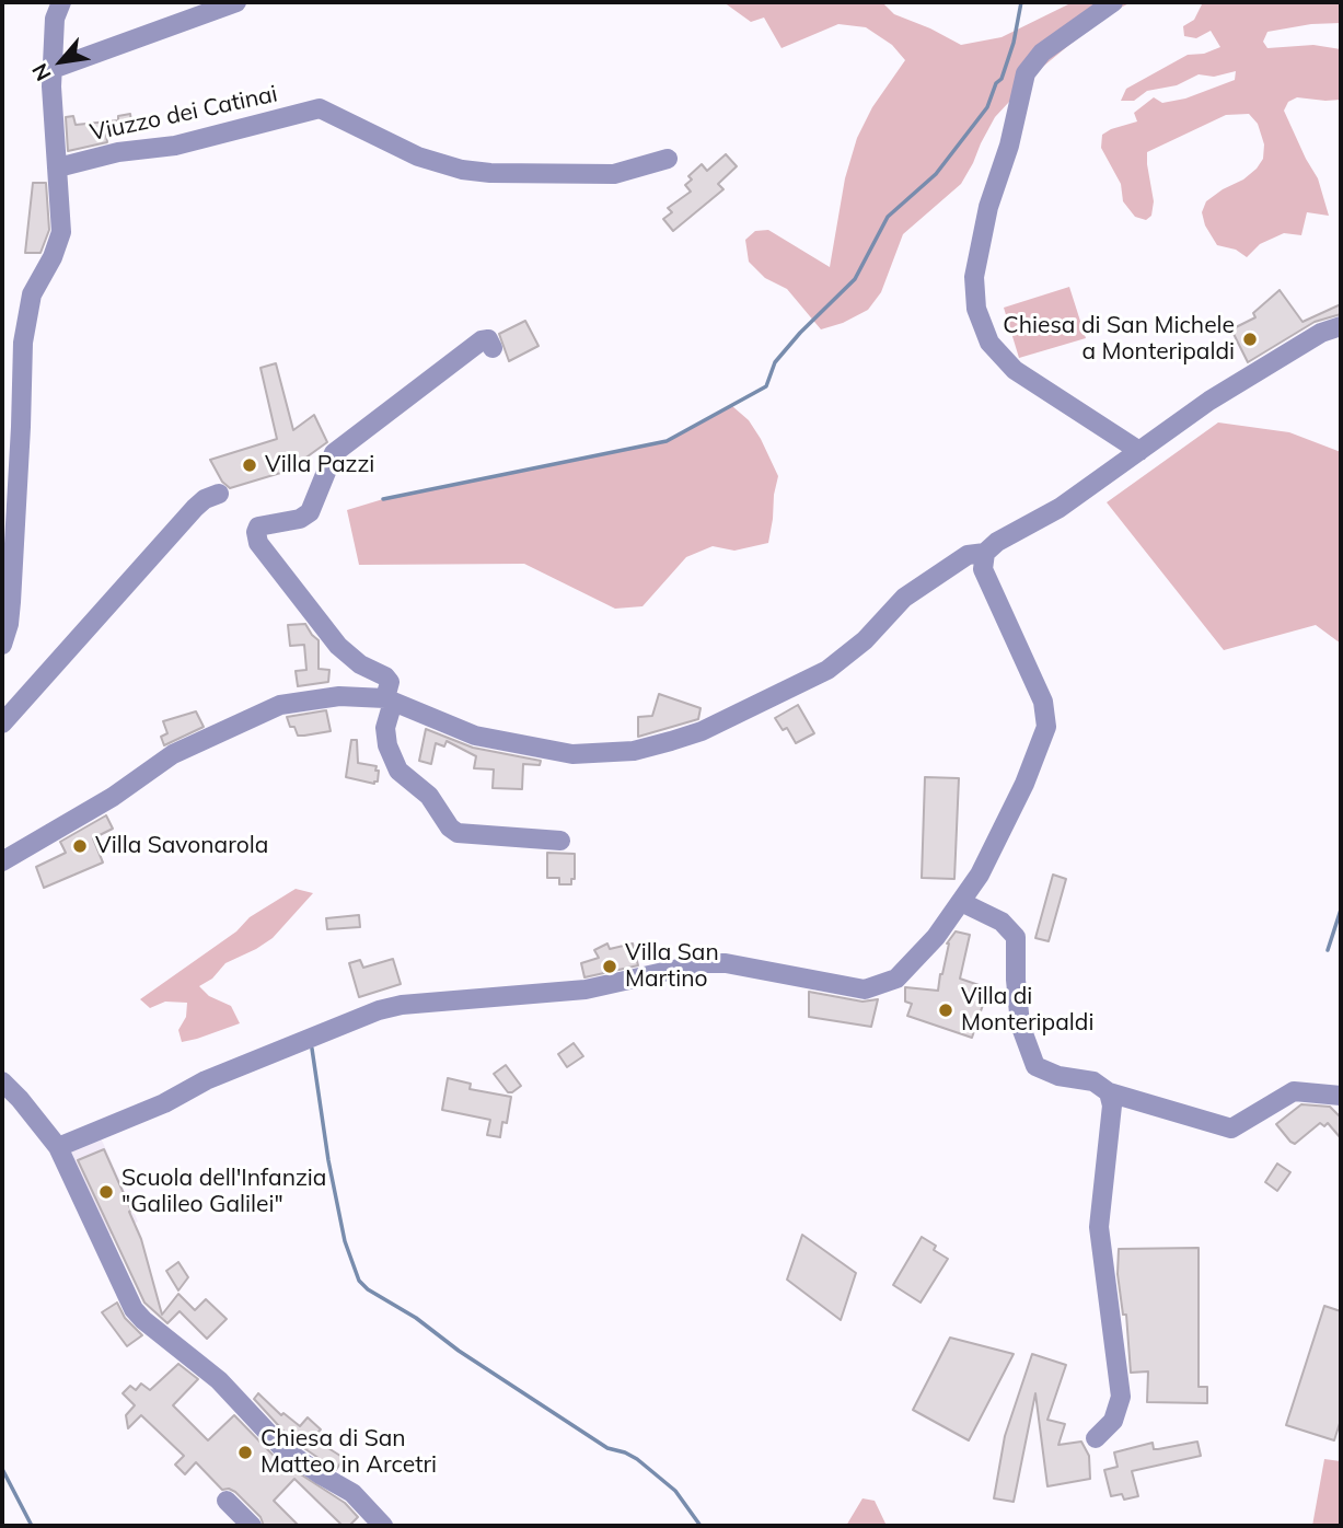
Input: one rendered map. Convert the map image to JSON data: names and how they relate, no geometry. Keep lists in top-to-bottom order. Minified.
{"streets":{"street":["Viuzzo dei Catinai"]},"places":["Chiesa di San Michele a Monteripaldi","Villa Pazzi","Villa Savonarola","Villa San Martino","Villa di Monteripaldi","Scuola dell'Infanzia \"Galileo Galilei\"","Chiesa di San Matteo in Arcetri"],"north":"bottom left"}
